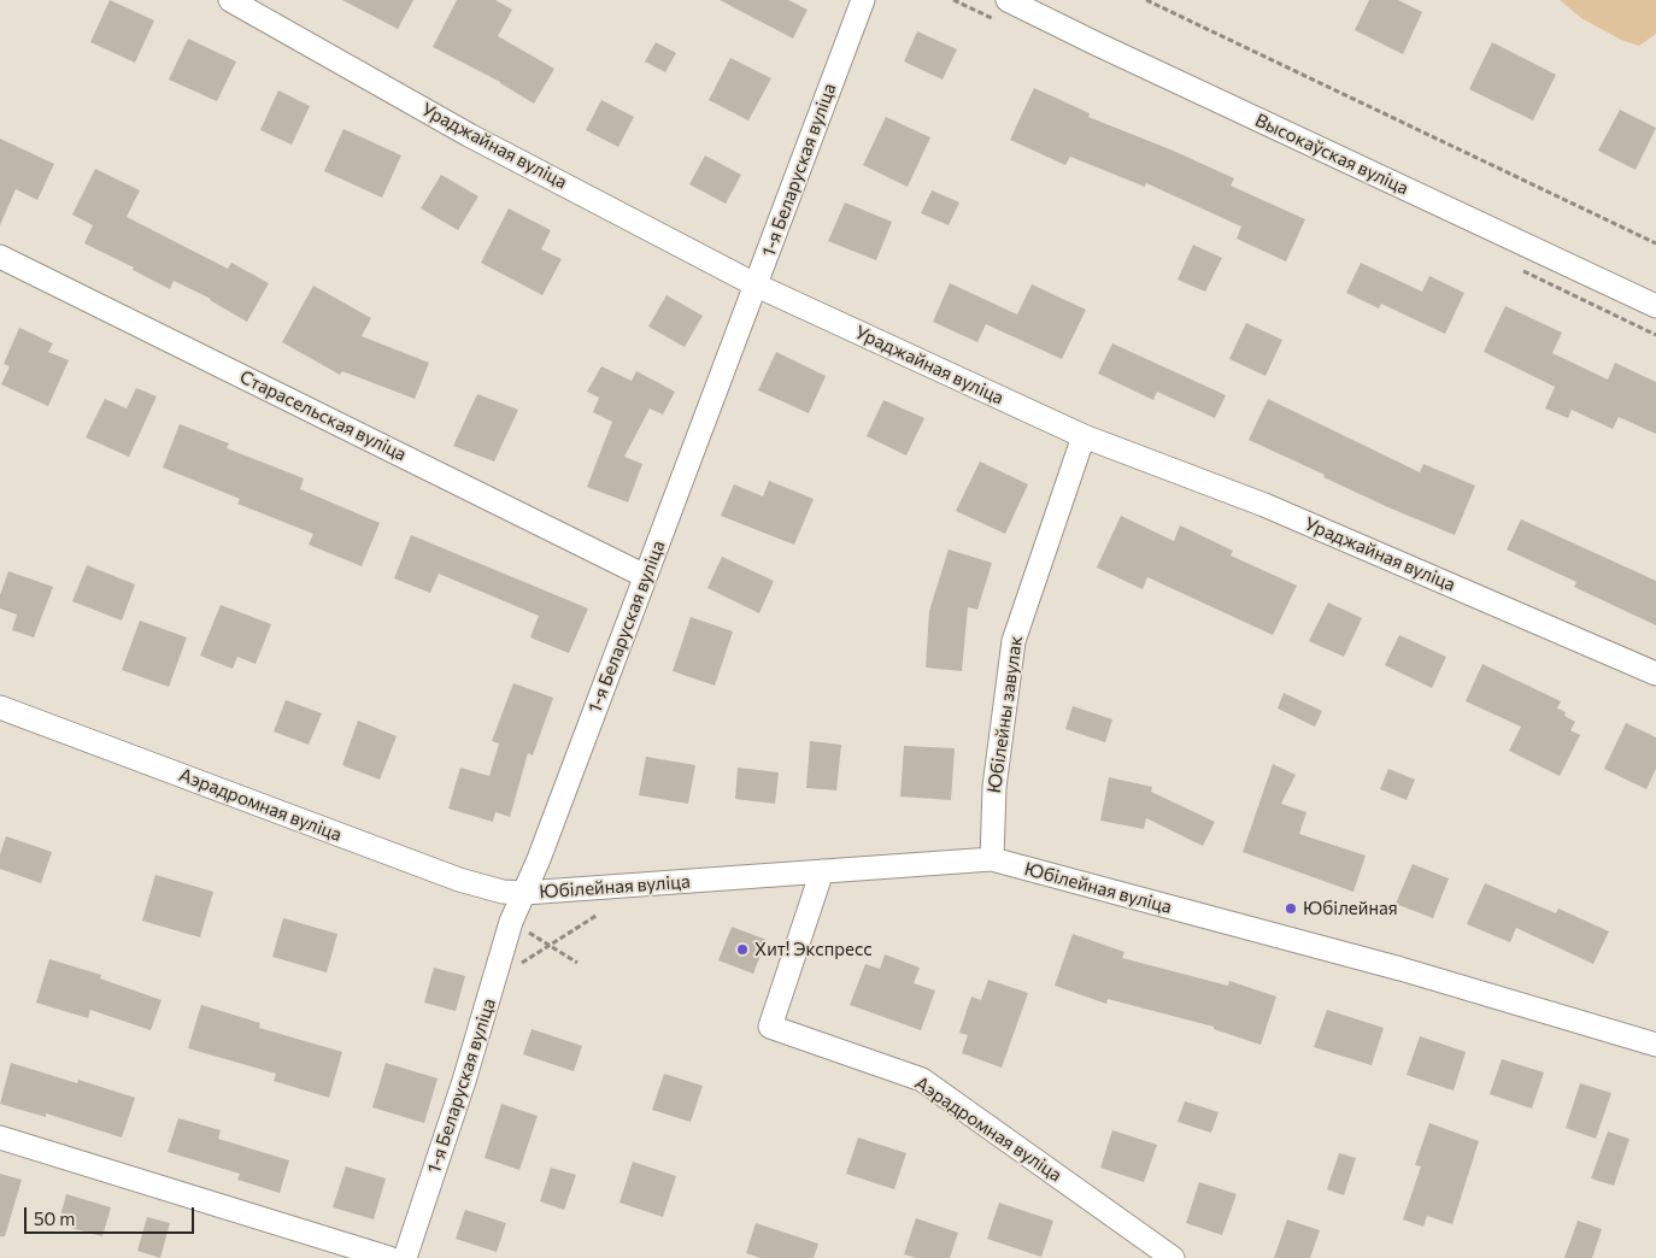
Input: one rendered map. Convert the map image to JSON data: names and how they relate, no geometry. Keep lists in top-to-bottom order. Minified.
{"streets":{"street":["Ураджайная вуліца","Высокаўская вуліца","1-я Беларуская вуліца","Старасельская вуліца","Юбілейны завулак","Аэрадромная вуліца","Юбілейная вуліца"]},"crossings":[["Ураджайная вуліца","1-я Беларуская вуліца"],["Ураджайная вуліца","Юбілейны завулак"],["1-я Беларуская вуліца","Старасельская вуліца"],["1-я Беларуская вуліца","Аэрадромная вуліца"],["1-я Беларуская вуліца","Юбілейная вуліца"],["Юбілейны завулак","Юбілейная вуліца"],["Аэрадромная вуліца","Юбілейная вуліца"]],"places":["Юбілейная","Хит! Экспресс"],"scale_bar":"50 m"}
